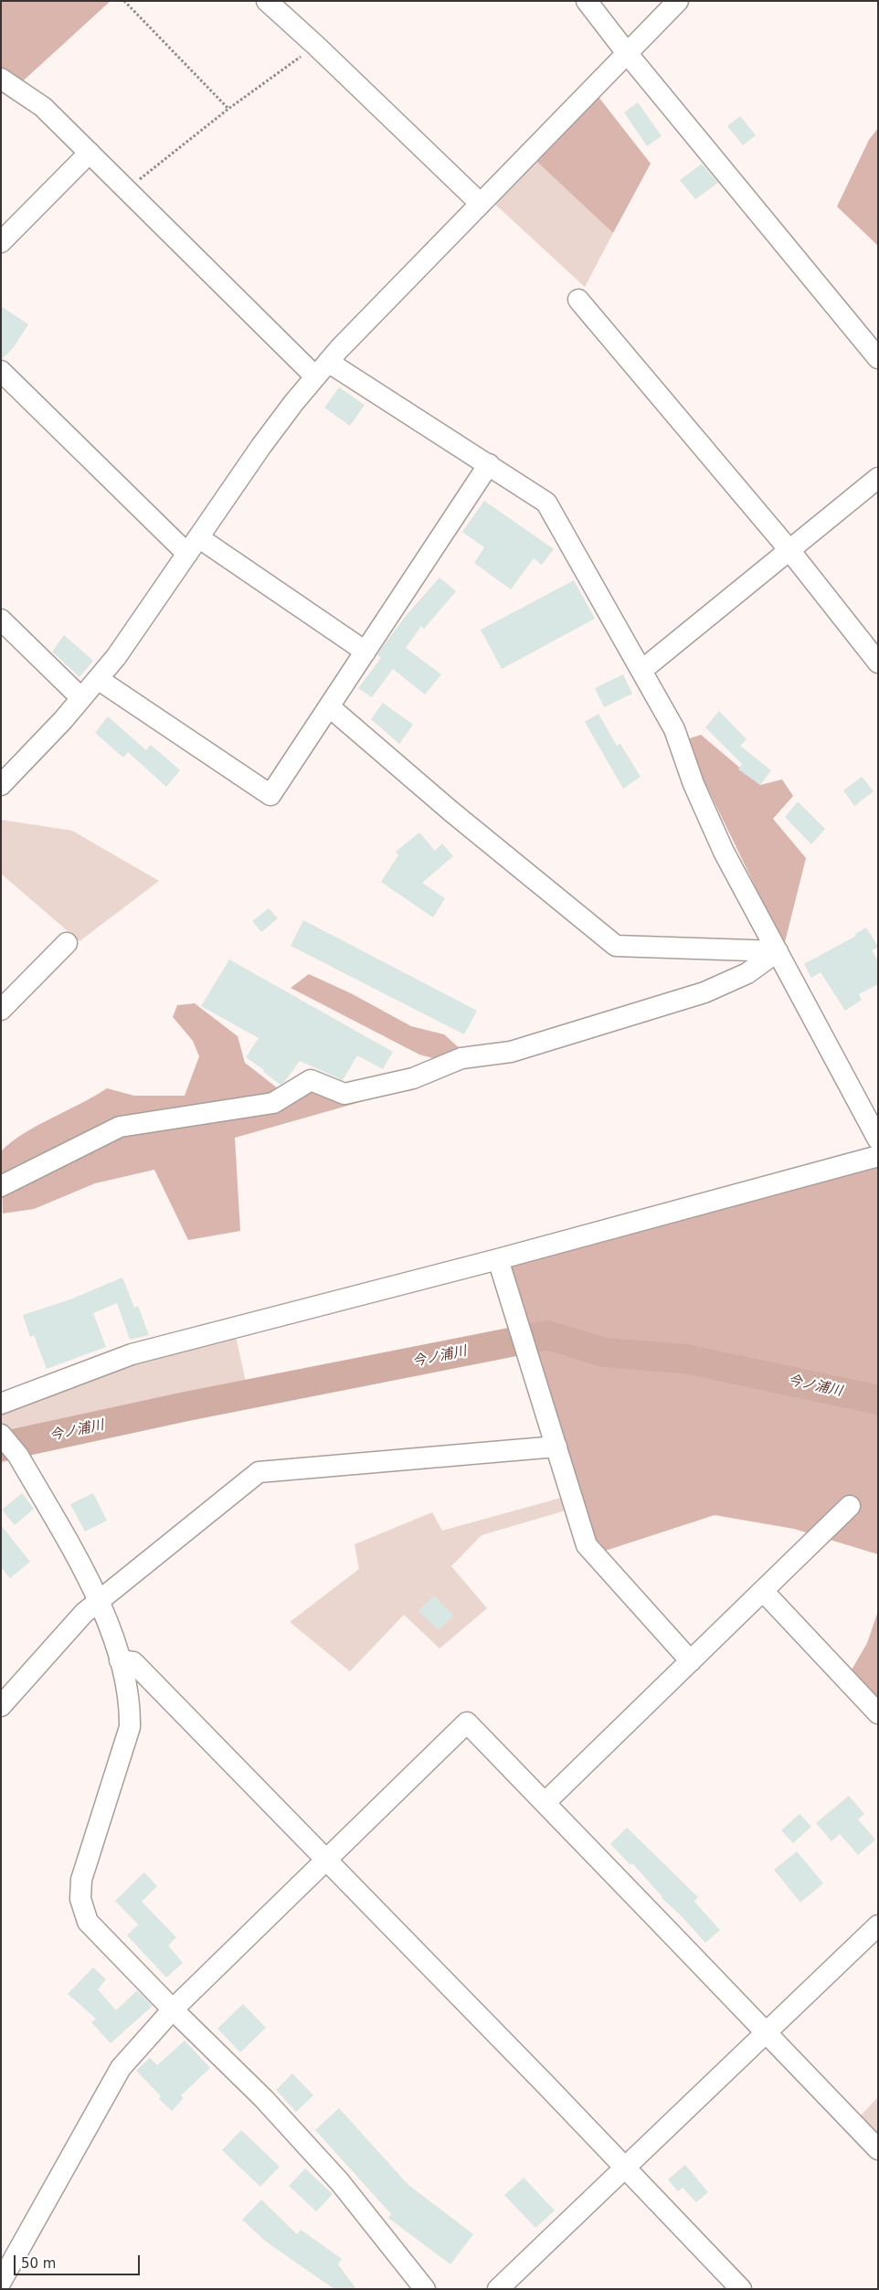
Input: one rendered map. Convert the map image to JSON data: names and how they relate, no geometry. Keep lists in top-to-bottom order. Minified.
{"water":["今ノ浦川"],"scale_bar":"50 m"}
